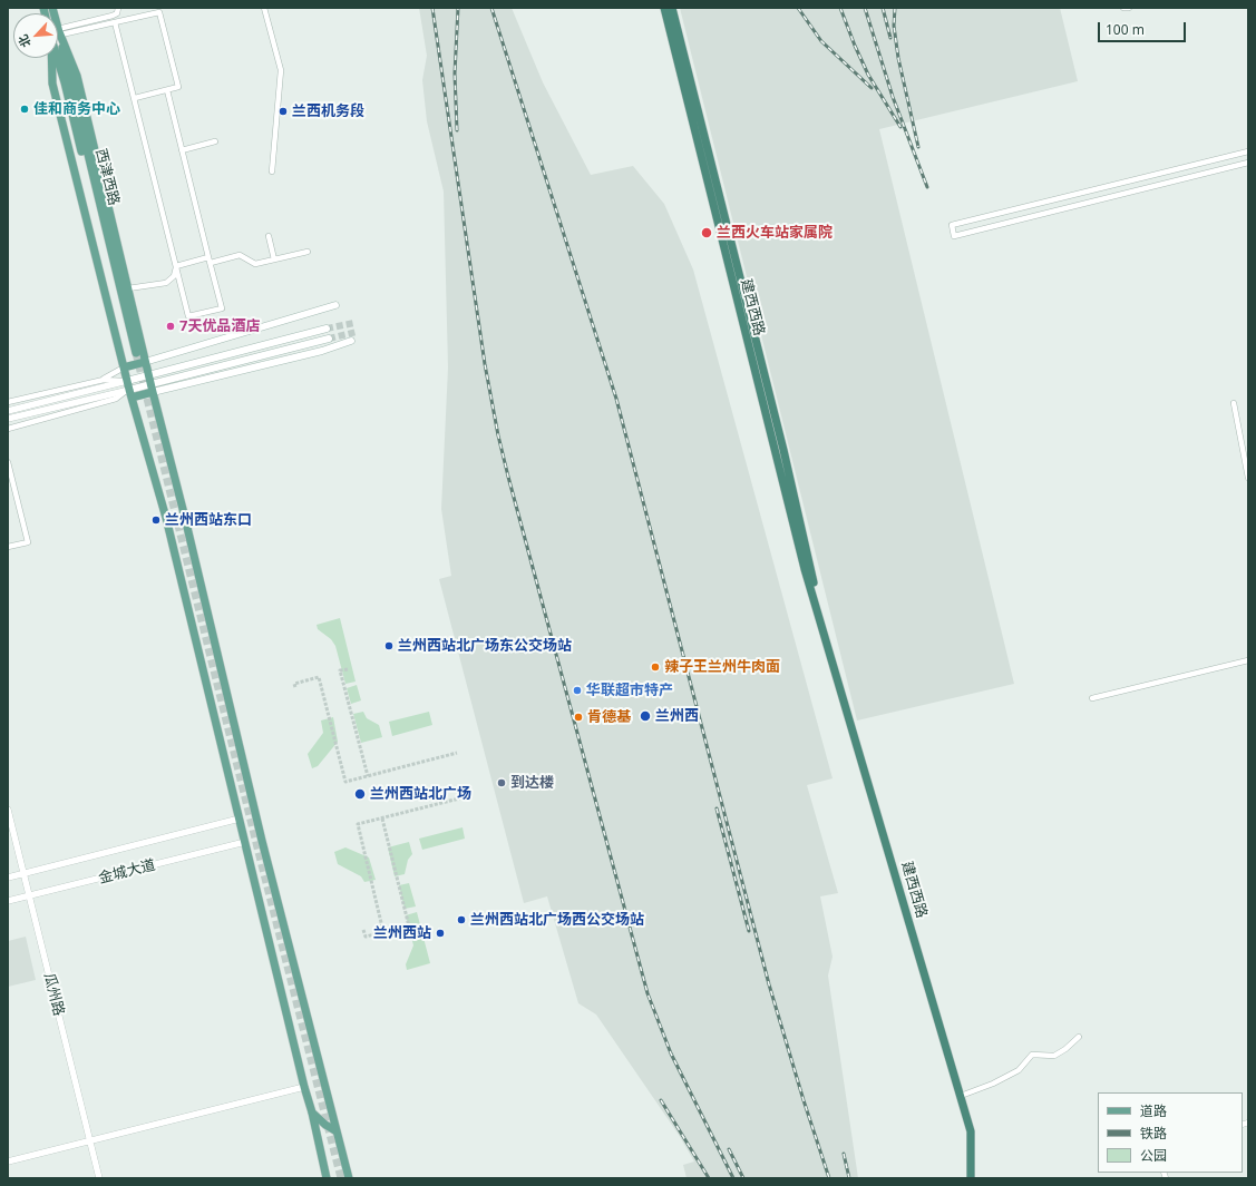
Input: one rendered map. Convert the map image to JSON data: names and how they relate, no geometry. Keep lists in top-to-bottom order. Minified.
{"streets":{"highway":["建西西路"],"main road":["西津西路"],"street":["金城大道","瓜州路"]},"crossings":[["金城大道","瓜州路"]],"places":["佳和商务中心","兰西机务段","兰西火车站家属院","7天优品酒店","兰州西站东口","兰州西站北广场东公交场站","辣子王兰州牛肉面","华联超市特产","兰州西","肯德基","到达楼","兰州西站北广场","兰州西站北广场西公交场站","兰州西站"],"legend":["道路","铁路","公园"],"scale_bar":"100 m","north":"bottom left"}
